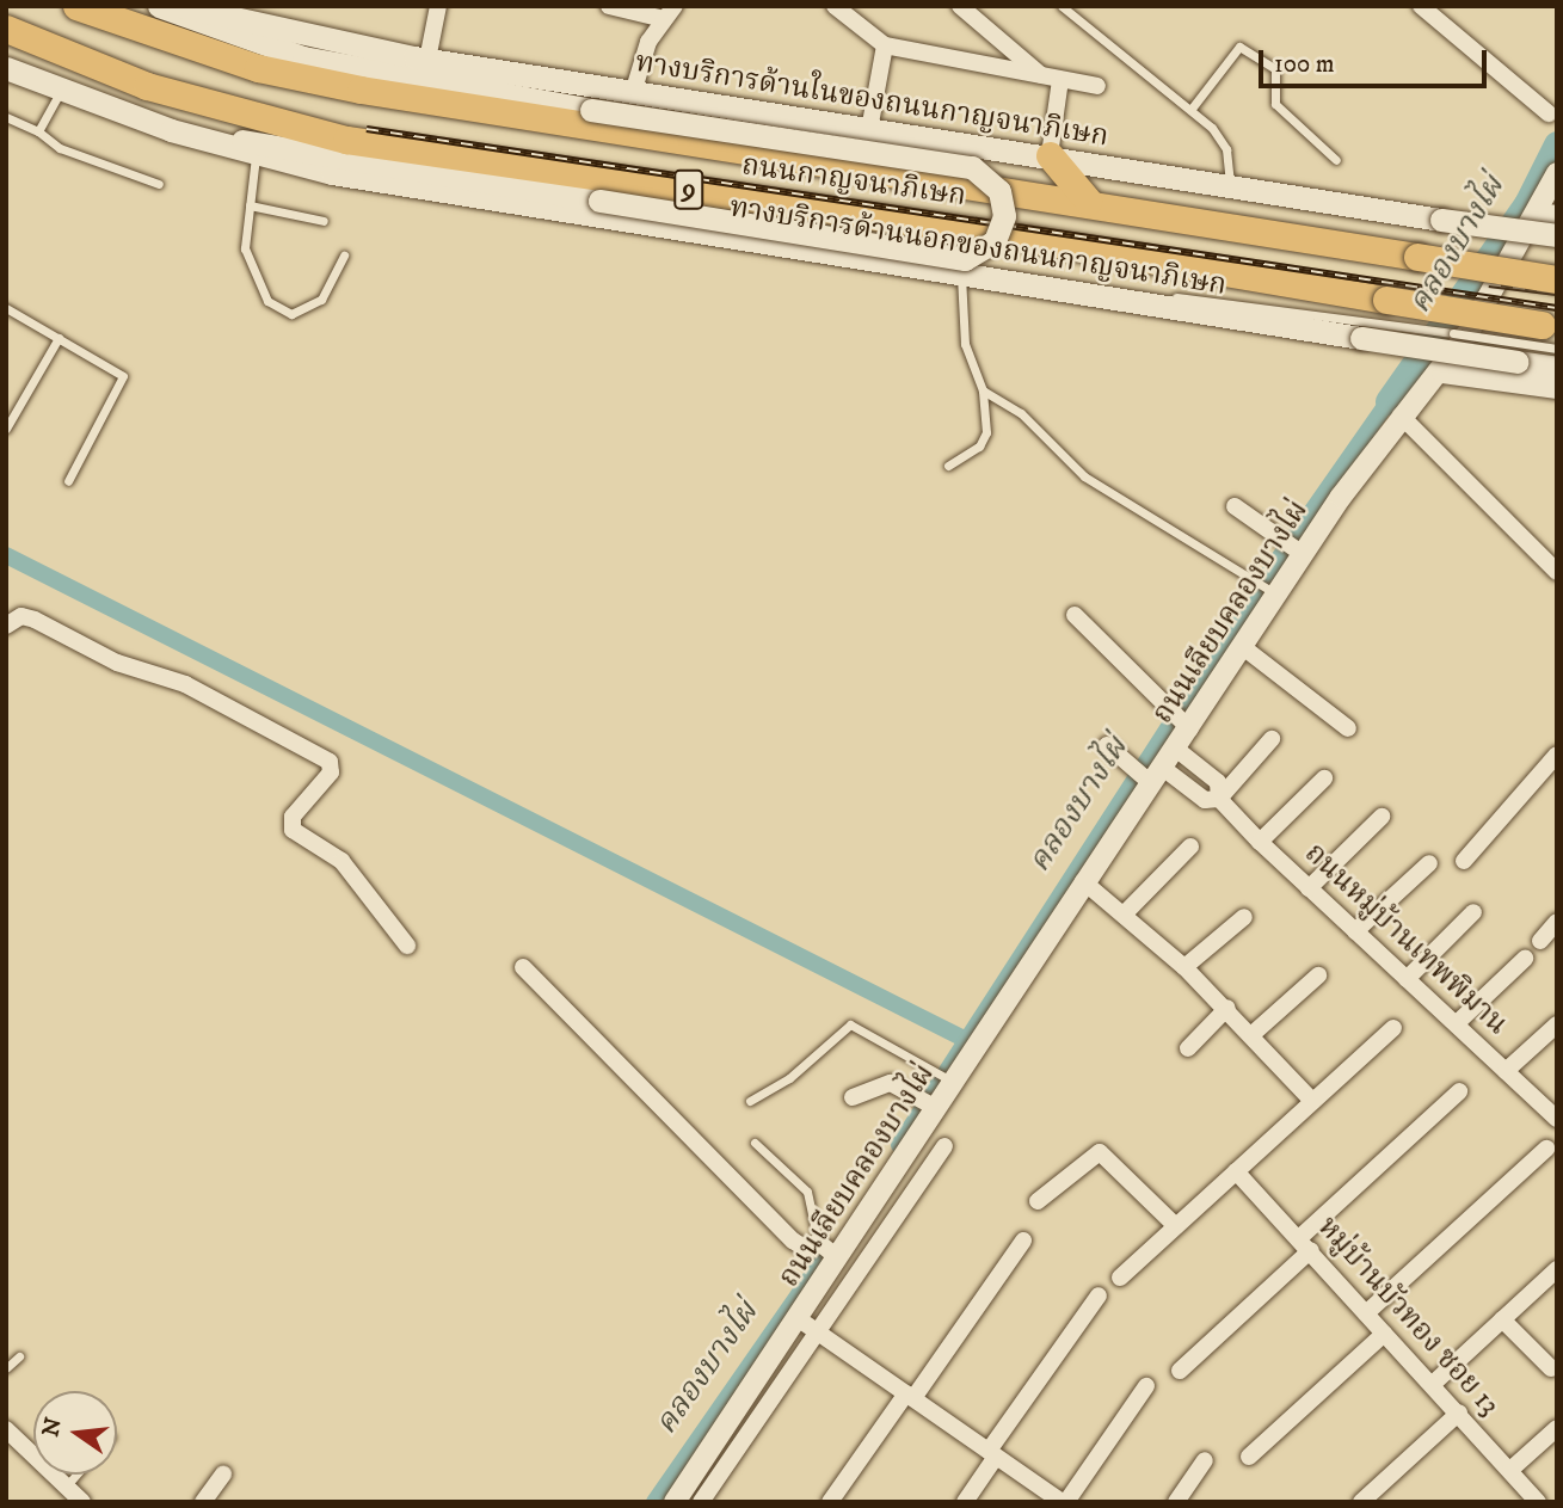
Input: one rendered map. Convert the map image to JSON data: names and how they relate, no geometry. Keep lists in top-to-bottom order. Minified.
{"streets":{"highway":["ถนนกาญจนาภิเษก","9"],"main road":["ทางบริการด้านในของถนนกาญจนาภิเษก","ทางบริการด้านนอกของถนนกาญจนาภิเษก"],"street":["ถนนเลียบคลองบางไผ่","ถนนหมู่บ้านเทพพิมาน","หมู่บ้านบัวทอง ซอย 13"]},"crossings":[["ถนนเลียบคลองบางไผ่","ถนนหมู่บ้านเทพพิมาน"]],"water":["คลองบางไผ่"],"scale_bar":"100 m","north":"left"}
